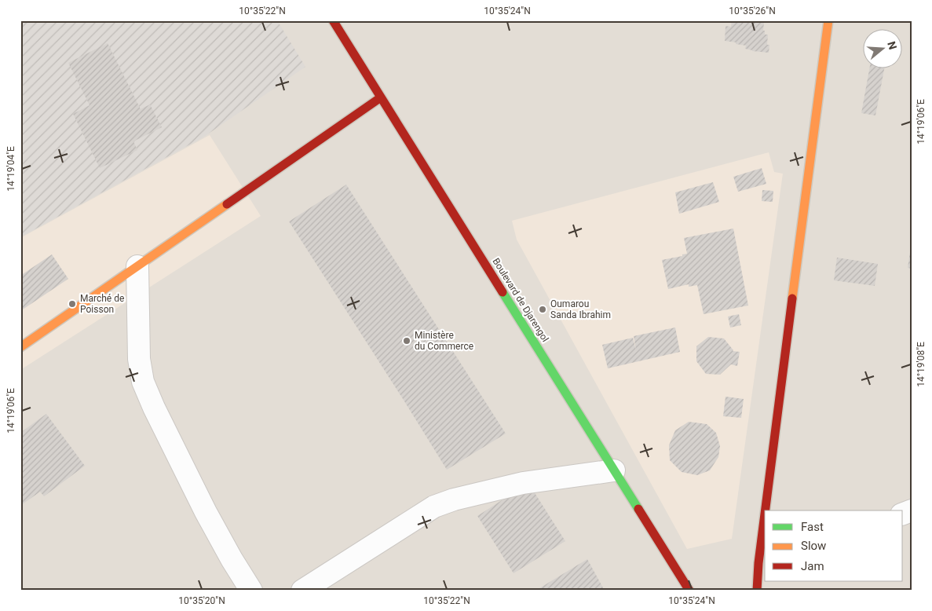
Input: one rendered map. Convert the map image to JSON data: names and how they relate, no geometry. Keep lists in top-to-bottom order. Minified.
{"streets":{"street":["Boulevard de Djarengol"]},"places":["Marché de Poisson","Oumarou Sanda Ibrahim","Ministère du Commerce"],"legend":["Fast","Slow","Jam"],"north":"right","coordinates":["10°35'22\"N","10°35'24\"N","10°35'26\"N","14°19'06\"E","14°19'04\"E","14°19'08\"E","10°35'20\"N"]}
